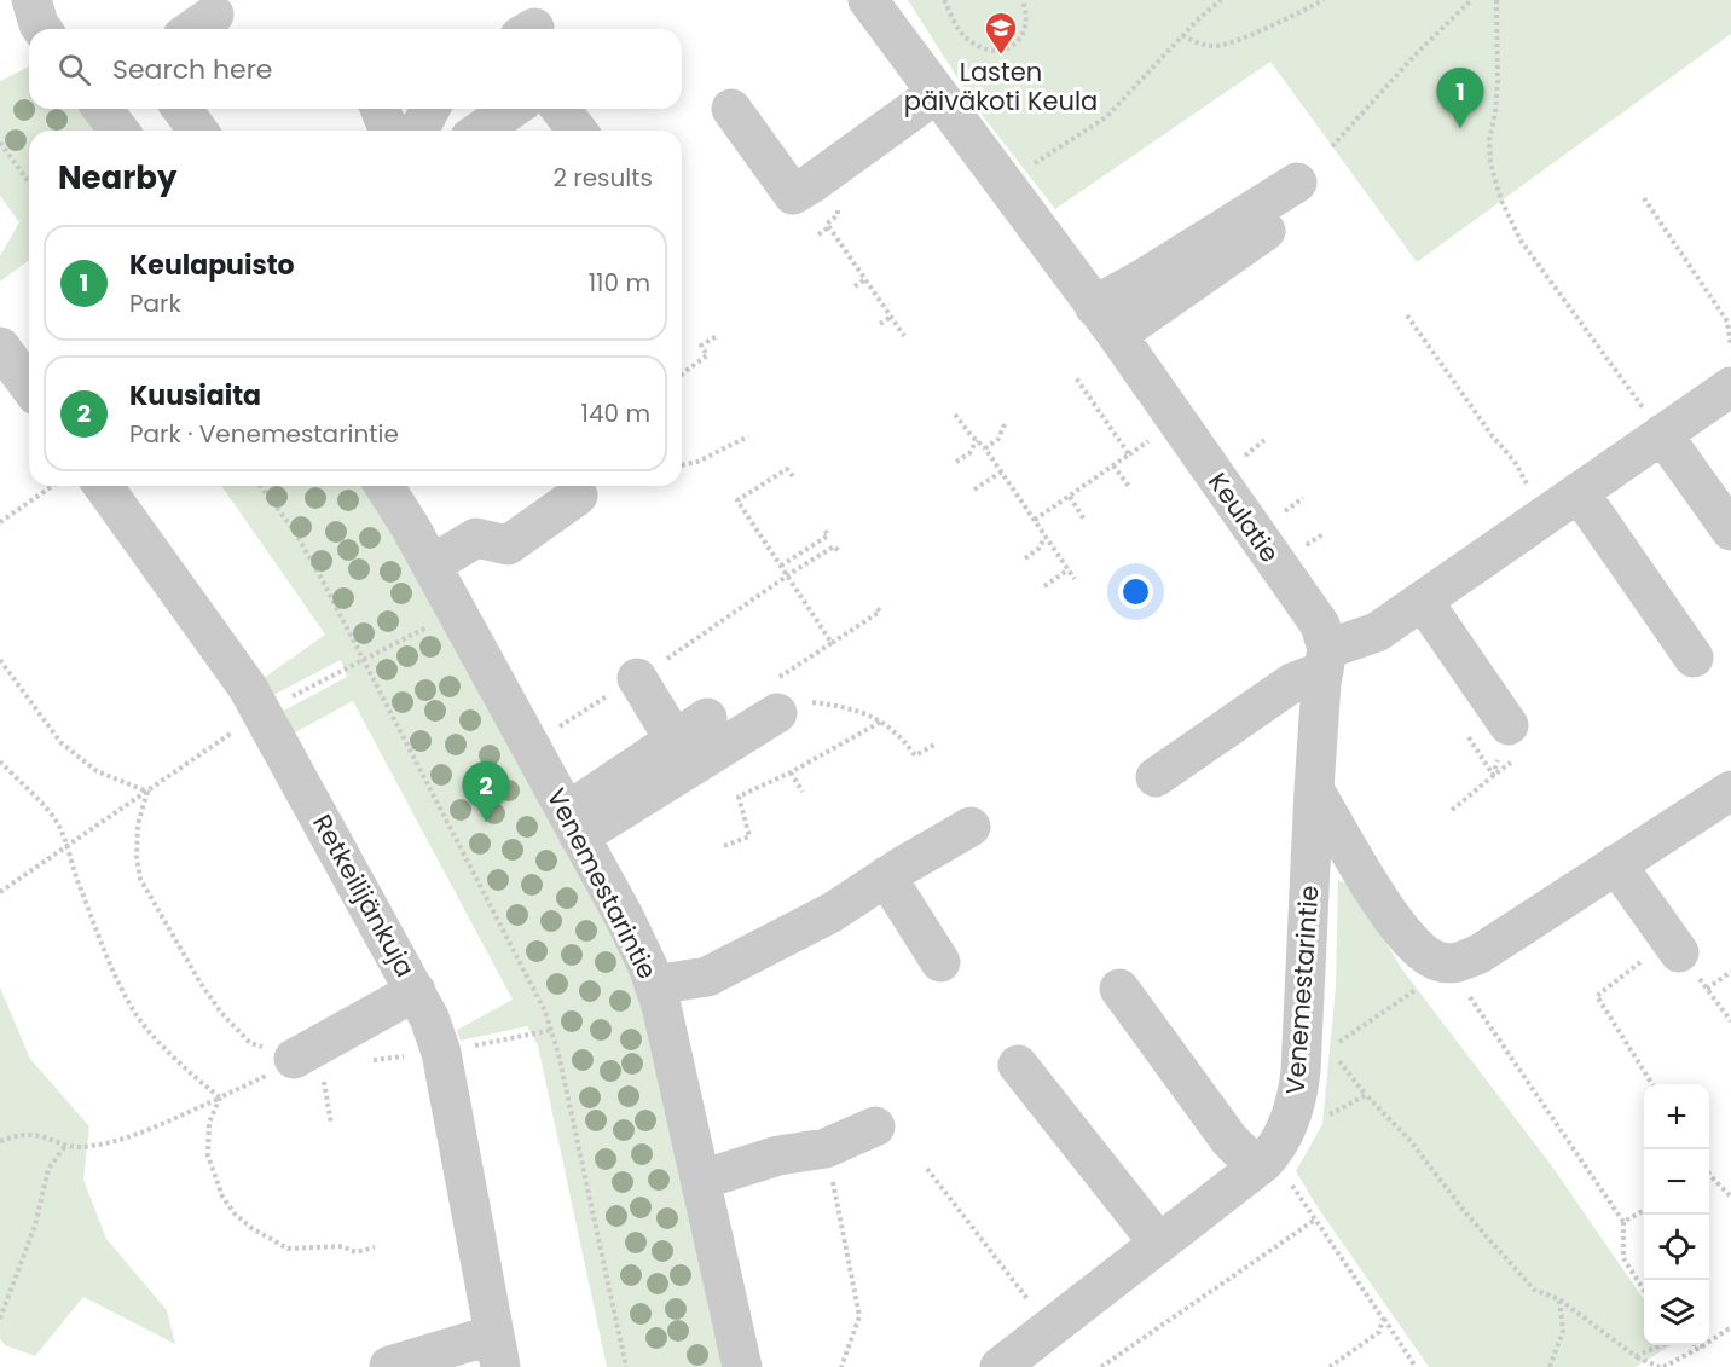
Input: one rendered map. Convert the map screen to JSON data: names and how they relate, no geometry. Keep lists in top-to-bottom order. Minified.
{"streets":{"street":["Keulatie","Venemestarintie","Retkeilijänkuja"]},"crossings":[["Keulatie","Venemestarintie"]],"places":{"school or university":["Lasten päiväkoti Keula"]},"page":{"search":"Search here","pins":["1","2"],"heading":["Nearby","2 results"],"list":[{"mark":"1","name":"Keulapuisto","note":"Park","value":"110 m"},{"mark":"2","name":"Kuusiaita","note":"Park · Venemestarintie","value":"140 m"}],"map_buttons":["+","−"]}}
